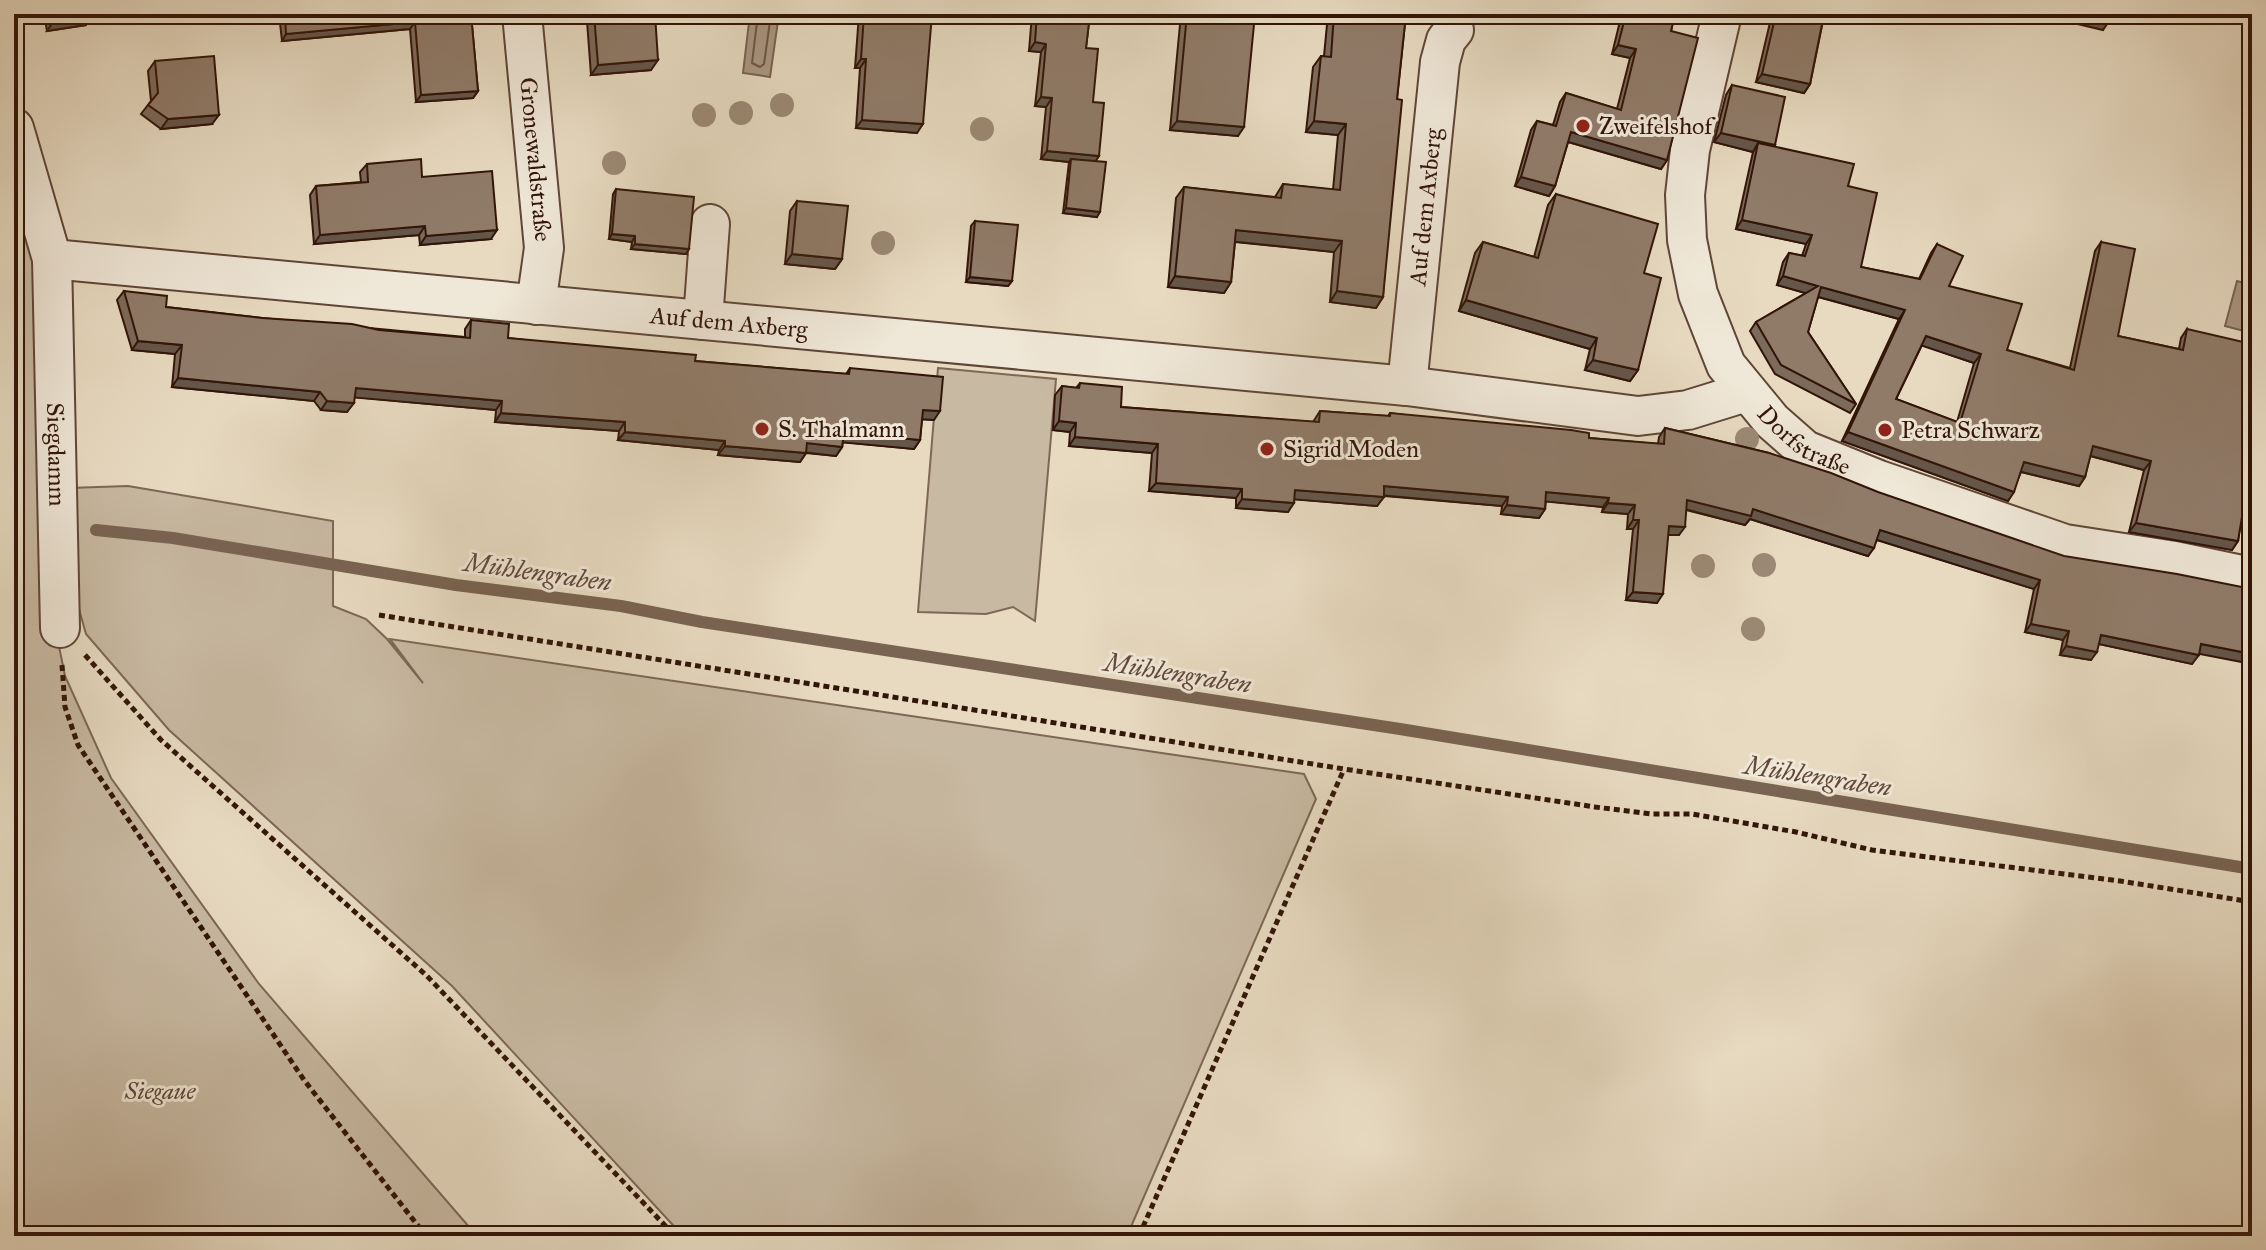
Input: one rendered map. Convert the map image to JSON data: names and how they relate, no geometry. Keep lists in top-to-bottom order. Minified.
{"streets":{"street":["Gronewaldstraße","Auf dem Axberg","Dorfstraße","Siegdamm"]},"crossings":[["Gronewaldstraße","Auf dem Axberg"],["Auf dem Axberg","Dorfstraße"],["Auf dem Axberg","Siegdamm"]],"water":["Mühlengraben"],"parks":["Siegaue"],"places":["Zweifelshof","S. Thalmann","Petra Schwarz","Sigrid Moden"]}
